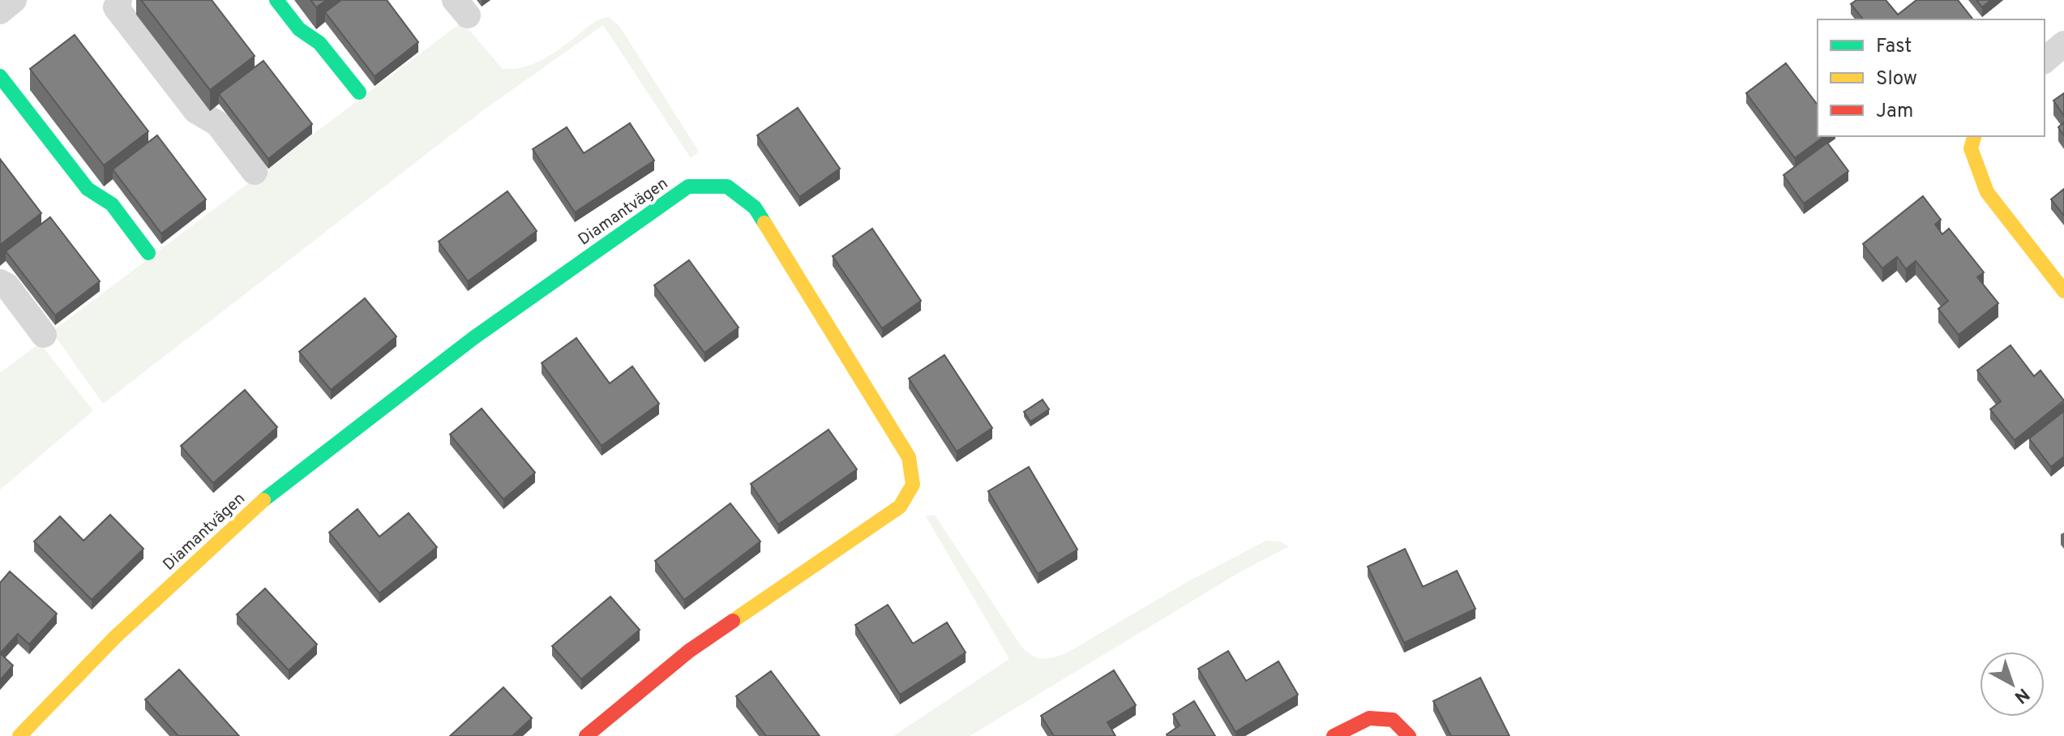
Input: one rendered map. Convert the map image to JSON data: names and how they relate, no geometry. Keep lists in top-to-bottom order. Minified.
{"streets":{"street":["Diamantvägen"]},"legend":["Fast","Slow","Jam"],"north":"bottom right"}
